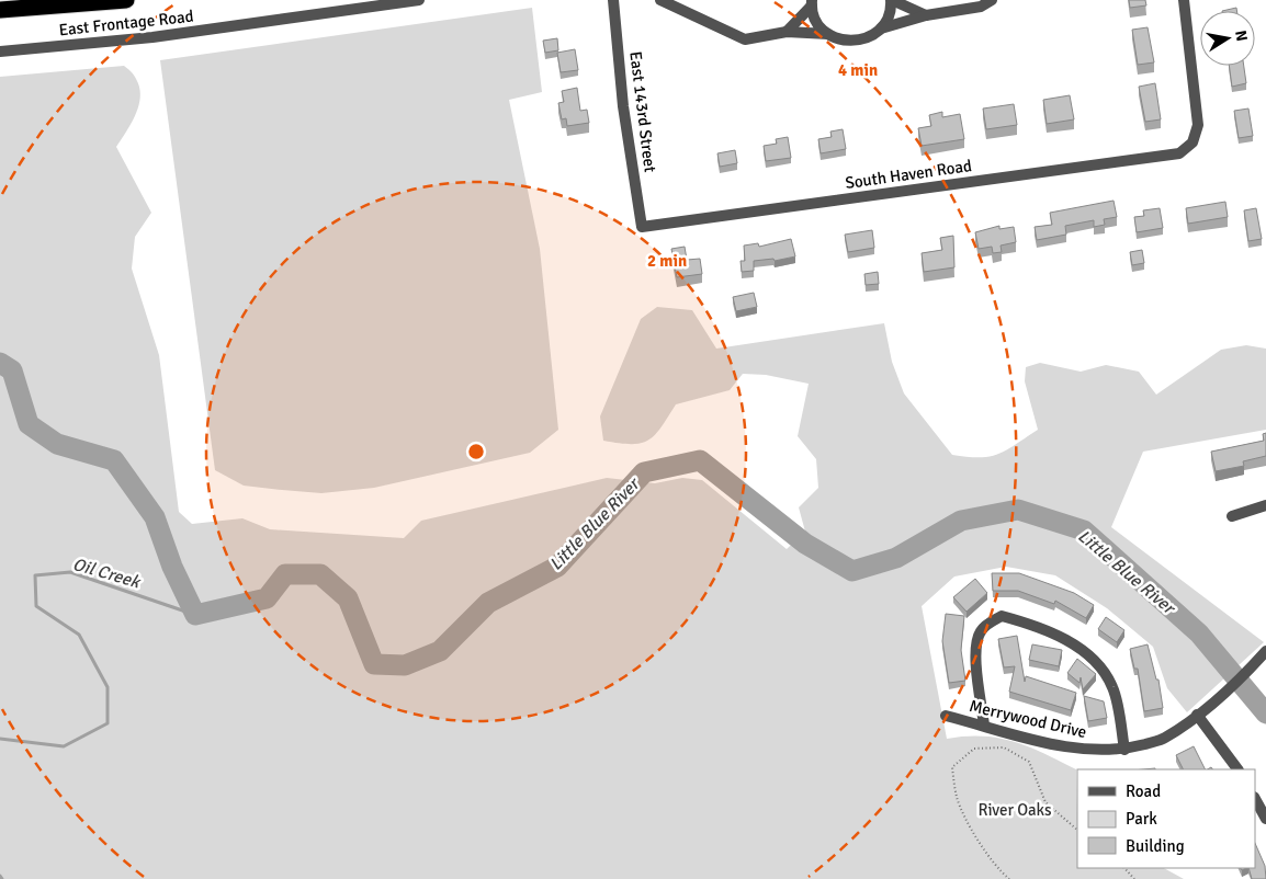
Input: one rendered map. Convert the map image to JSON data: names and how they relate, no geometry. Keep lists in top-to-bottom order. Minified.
{"streets":{"street":["East Frontage Road","East 143rd Street","South Haven Road","Merrywood Drive"]},"crossings":[["East 143rd Street","South Haven Road"]],"water":["Little Blue River","Oil Creek"],"parks":["River Oaks"],"legend":["Road","Park","Building"],"north":"right","rings":["4 min","2 min"]}
